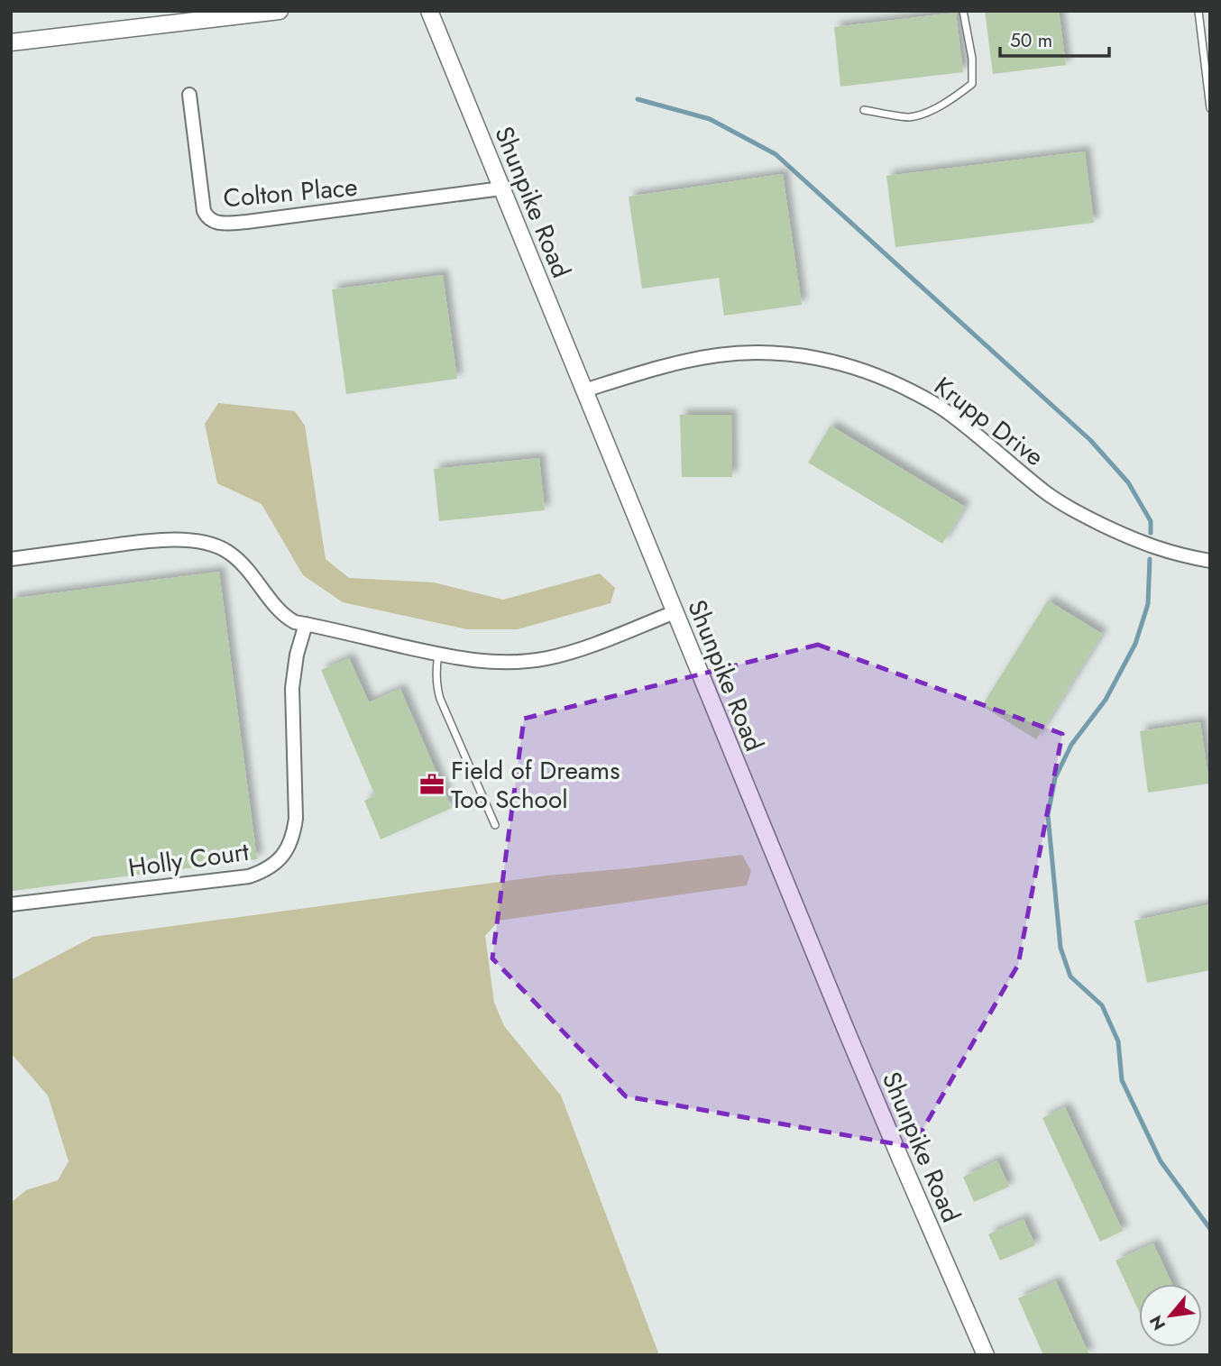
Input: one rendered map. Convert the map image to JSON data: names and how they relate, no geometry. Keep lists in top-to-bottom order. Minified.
{"streets":{"street":["Colton Place","Shunpike Road","Krupp Drive","Holly Court"]},"crossings":[["Colton Place","Shunpike Road"],["Shunpike Road","Krupp Drive"]],"places":{"office":["Field of Dreams Too School"]},"scale_bar":"50 m","north":"bottom left"}
